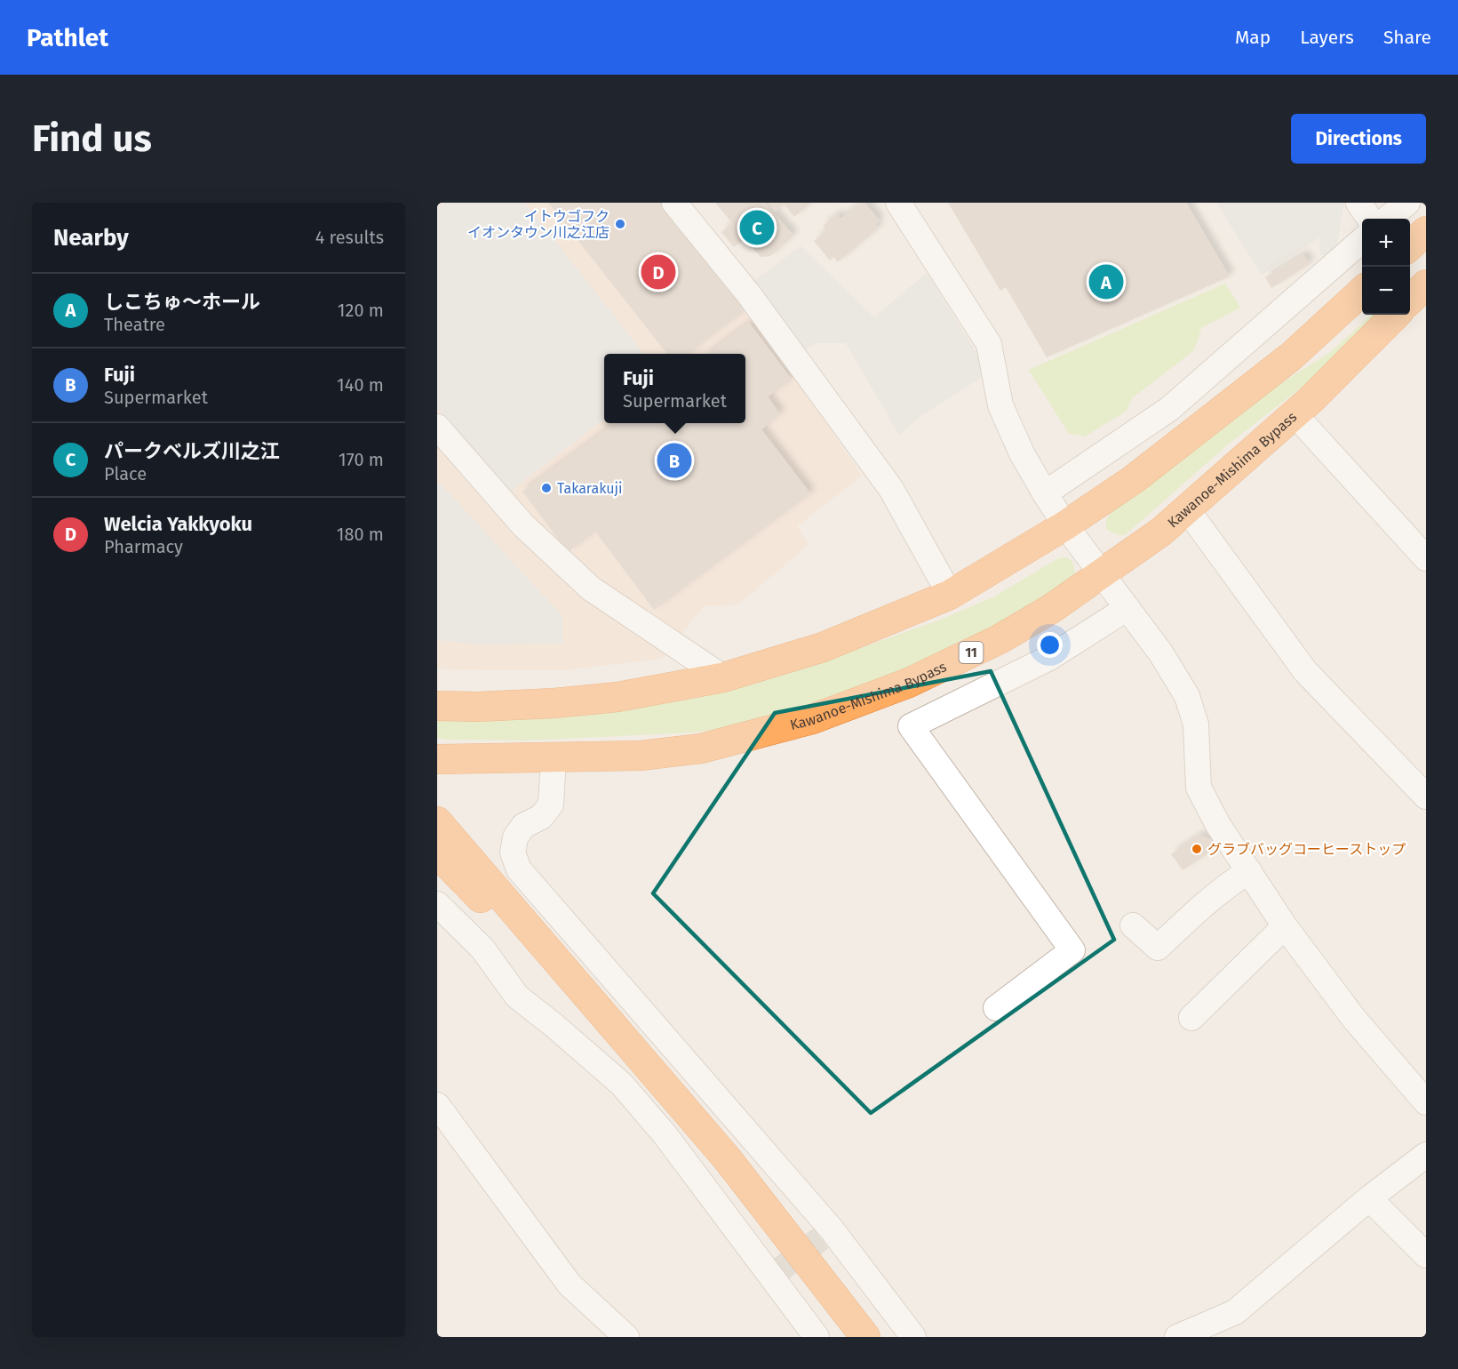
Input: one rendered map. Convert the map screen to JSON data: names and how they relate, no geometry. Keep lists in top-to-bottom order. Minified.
{"streets":{"highway":["Kawanoe-Mishima Bypass","11"]},"places":["イトウゴフク イオンタウン川之江店","Takarakuji","グラブバッグコーヒーストップ"],"page":{"header":"Pathlet","nav":["Map","Layers","Share"],"buttons":"Directions","title":"Find us","heading":["Nearby","4 results"],"pins":["C","D","A","B"],"map_buttons":["+","−"],"list":[{"mark":"A","name":"しこちゅ～ホール","note":"Theatre","value":"120 m"},{"mark":"B","name":"Fuji","note":"Supermarket","value":"140 m"},{"mark":"C","name":"パークベルズ川之江","note":"Place","value":"170 m"},{"mark":"D","name":"Welcia Yakkyoku","note":"Pharmacy","value":"180 m"}],"popup":["Fuji","Supermarket"]}}
